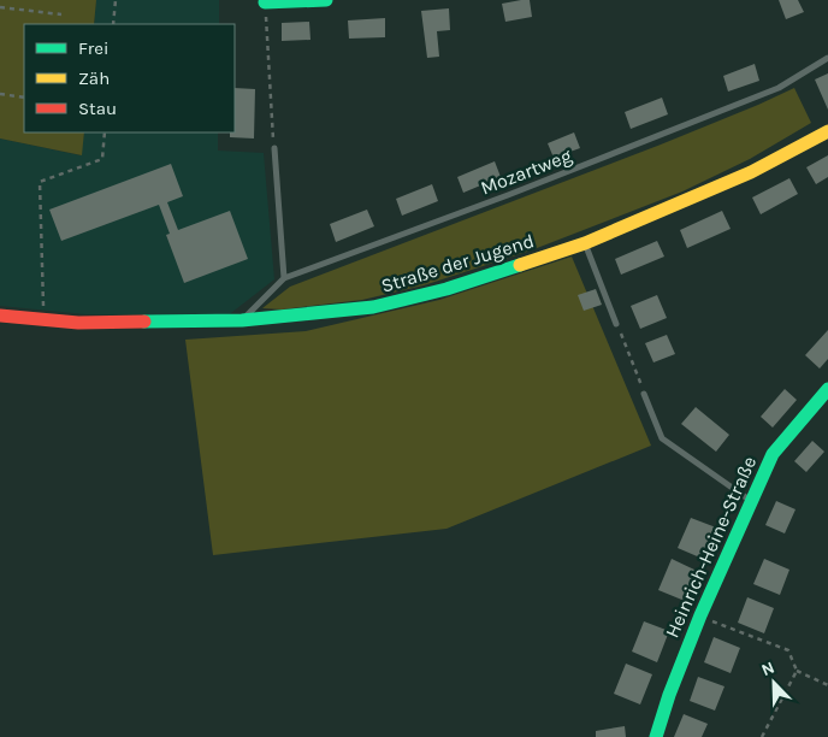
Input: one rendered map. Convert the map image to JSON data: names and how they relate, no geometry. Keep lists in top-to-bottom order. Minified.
{"streets":{"street":["Straße der Jugend","Heinrich-Heine-Straße"],"lane":["Mozartweg"]},"crossings":[["Mozartweg","Straße der Jugend"]],"legend":["Frei","Zäh","Stau"],"north":"top left"}
